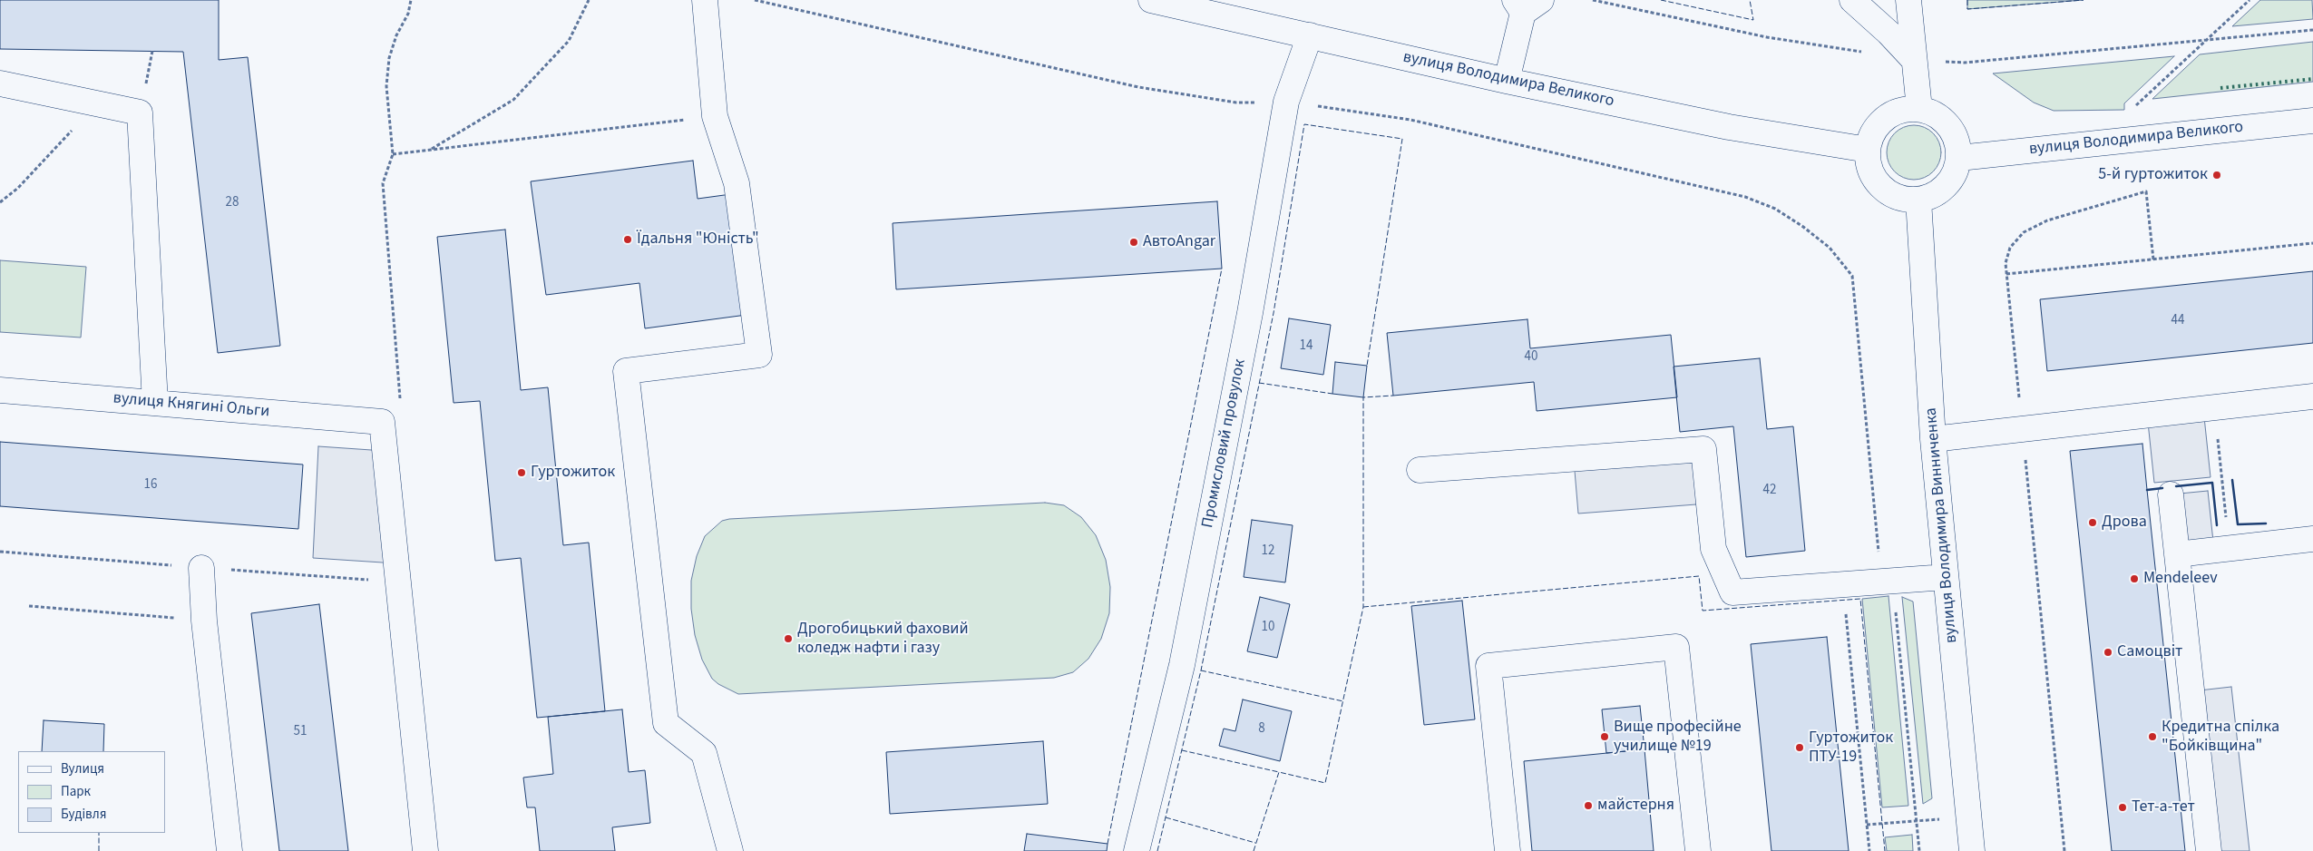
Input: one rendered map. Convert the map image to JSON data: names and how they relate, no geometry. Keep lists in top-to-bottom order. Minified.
{"streets":{"street":["вулиця Володимира Великого","вулиця Княгині Ольги","Промисловий провулок","вулиця Володимира Винниченка"]},"crossings":[["вулиця Володимира Великого","Промисловий провулок"],["вулиця Володимира Великого","вулиця Володимира Винниченка"]],"places":["5-й гуртожиток","Їдальня \"Юність\"","АвтоAngar","Гуртожиток","Дрова","Mendeleev","Дрогобицький фаховий коледж нафти і газу","Самоцвіт","Вище професійне училище №19","Кредитна спілка \"Бойківщина\"","Гуртожиток ПТУ-19","майстерня","Тет-а-тет"],"house_numbers":["28","44","14","40","16","42","12","10","8","51"],"legend":["Вулиця","Парк","Будівля"]}
